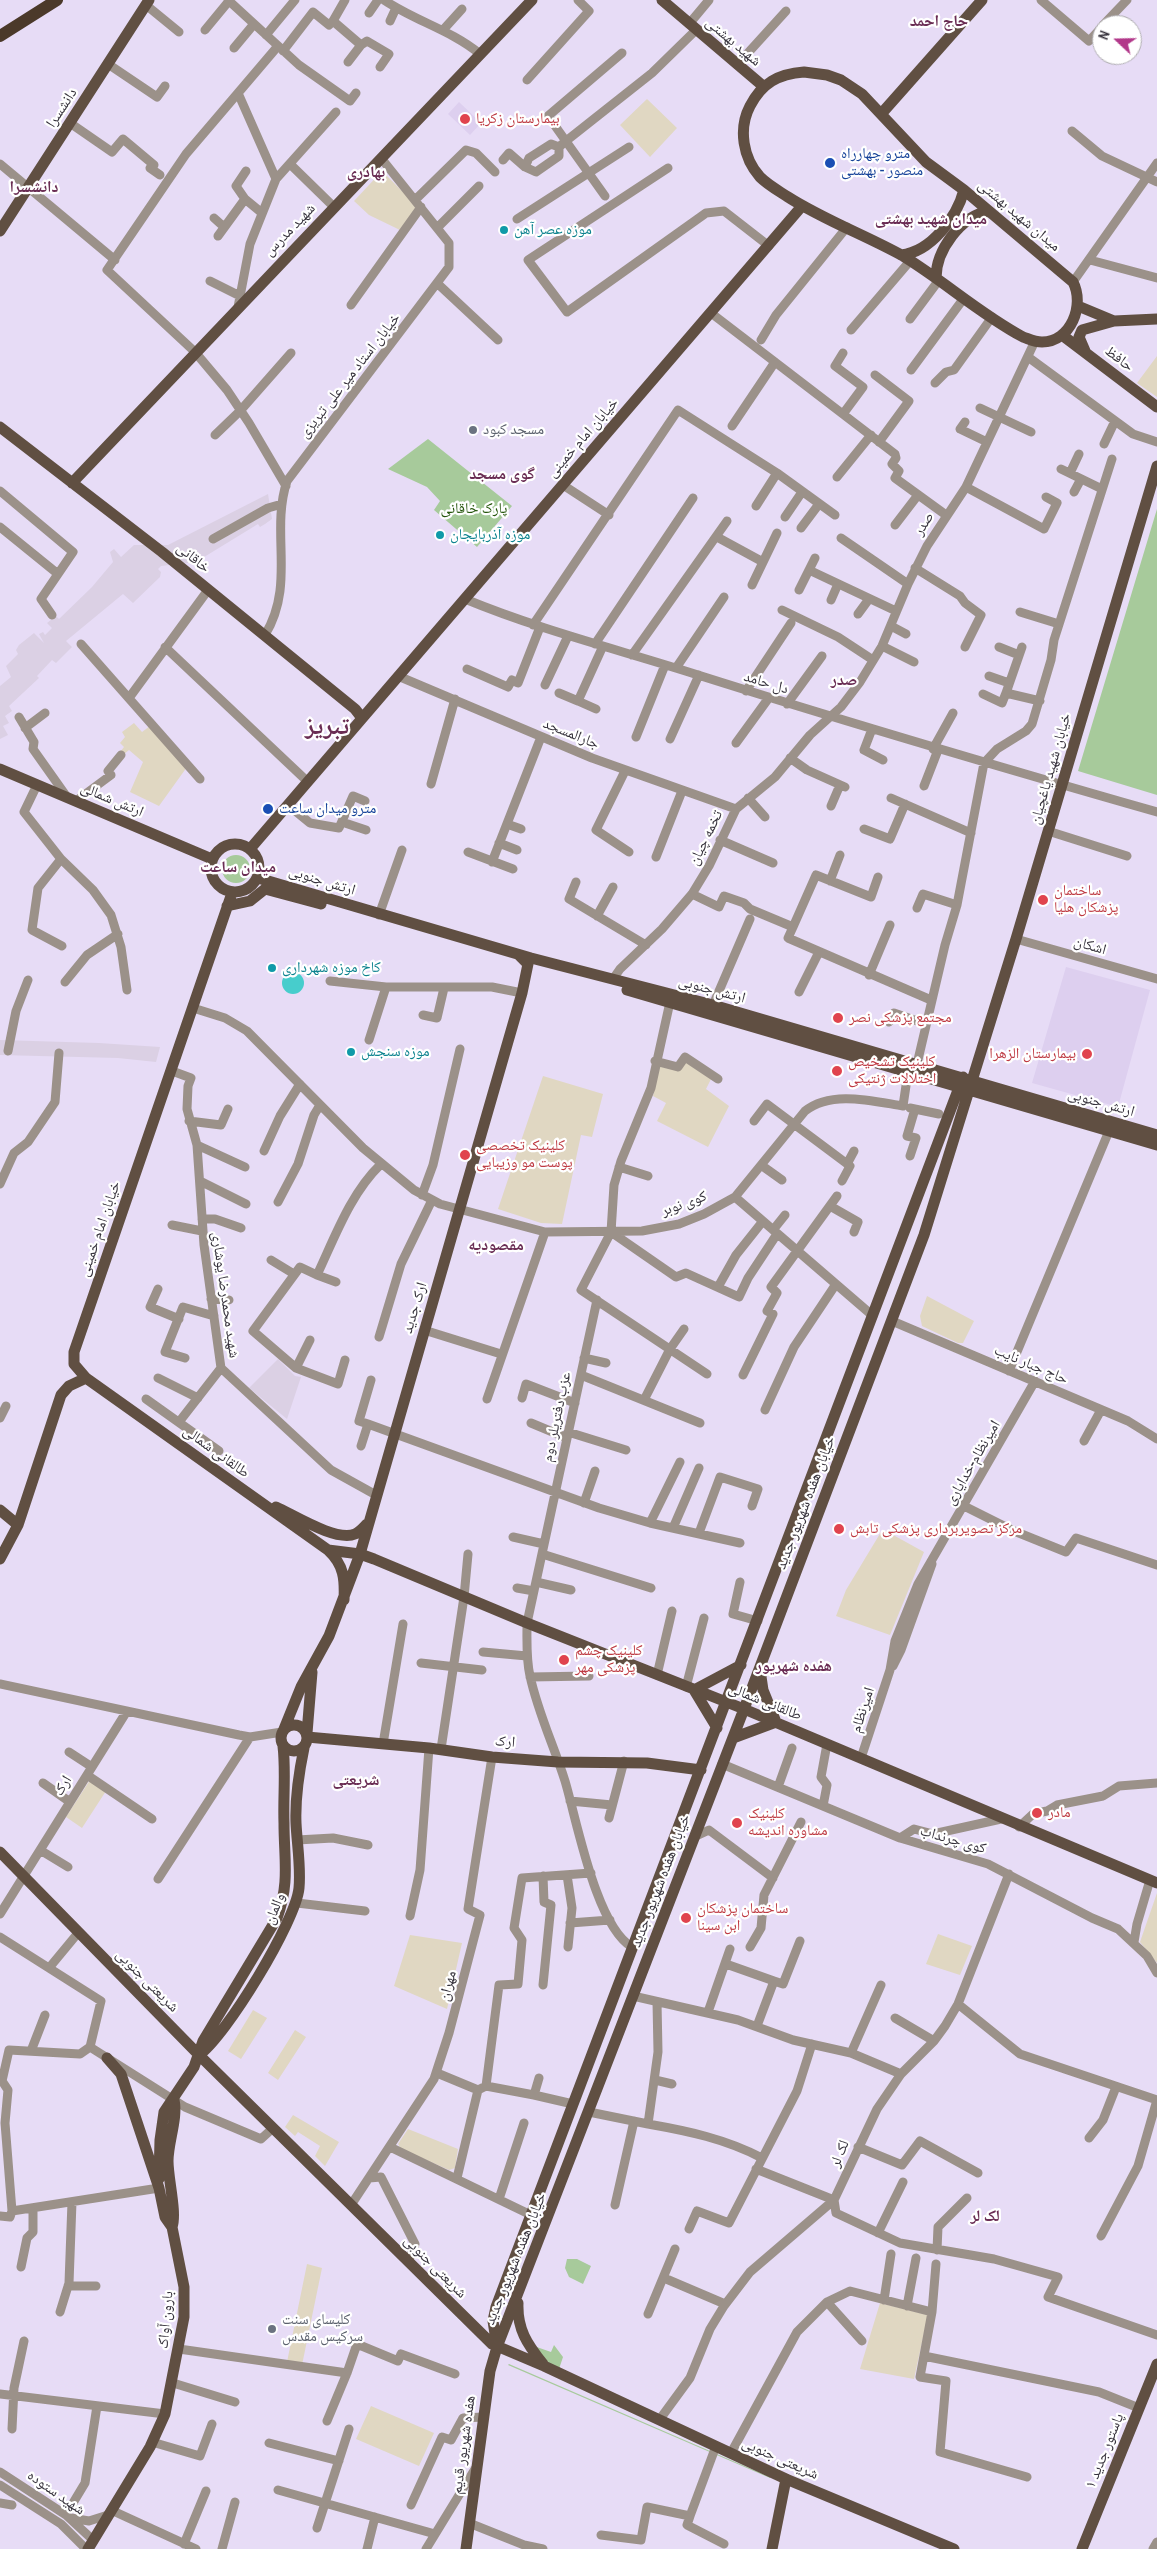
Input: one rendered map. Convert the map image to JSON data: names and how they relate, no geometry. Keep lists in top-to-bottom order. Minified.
{"streets":{"main road":["شهید بهشتى","دانشسرا","میدان شهید بهشتی","شهید مدرس","حافظ","خیابان امام خمینی","خاقانی","خیابان شهید یاغچیان","ارتش شمالی","ارتش جنوبی","ارک جدید","طالقانی شمالی","خیابان هفده شهریور جدید","ارک","والمان","شریعتی جنوبی","بارون آواک","هفده شهریور قدیم","پاستور جدید ۱"],"street":["خیابان استاد میر علی تبریزی","صدر","دل حامد","جارالمسجد","تخمه چیان","اشکان","کوی نوبر","شهید محمدرضا یوشاری","حاج جبار نایب","عزب دفتریلر دوم","امیرنظام-خدایاری","امیرنظام","کوی چرنداب","مهران","لک لر","شهید ستوده"]},"crossings":[["شهید بهشتى","میدان شهید بهشتی"],["شهید مدرس","خیابان استاد میر علی تبریزی"],["شهید مدرس","خاقانی"],["خیابان استاد میر علی تبریزی","خاقانی"],["خیابان امام خمینی","خاقانی"],["خیابان امام خمینی","دل حامد"],["خیابان امام خمینی","جارالمسجد"],["خیابان امام خمینی","ارتش شمالی"],["خیابان امام خمینی","ارتش جنوبی"],["خیابان امام خمینی","شهید محمدرضا یوشاری"],["خیابان امام خمینی","طالقانی شمالی"],["صدر","دل حامد"],["صدر","تخمه چیان"],["دل حامد","خیابان شهید یاغچیان"],["دل حامد","تخمه چیان"],["جارالمسجد","تخمه چیان"],["خیابان شهید یاغچیان","ارتش جنوبی"],["خیابان شهید یاغچیان","اشکان"],["خیابان شهید یاغچیان","خیابان هفده شهریور جدید"],["ارتش شمالی","ارتش جنوبی"],["تخمه چیان","ارتش جنوبی"],["ارتش جنوبی","ارک جدید"],["ارتش جنوبی","خیابان هفده شهریور جدید"],["کوی نوبر","ارک جدید"],["شهید محمدرضا یوشاری","ارک جدید"],["ارک جدید","طالقانی شمالی"],["ارک جدید","والمان"],["حاج جبار نایب","امیرنظام-خدایاری"],["حاج جبار نایب","خیابان هفده شهریور جدید"],["عزب دفتریلر دوم","طالقانی شمالی"],["عزب دفتریلر دوم","خیابان هفده شهریور جدید"],["عزب دفتریلر دوم","ارک"],["طالقانی شمالی","خیابان هفده شهریور جدید"],["طالقانی شمالی","امیرنظام"],["امیرنظام-خدایاری","امیرنظام"],["خیابان هفده شهریور جدید","ارک"],["خیابان هفده شهریور جدید","کوی چرنداب"],["خیابان هفده شهریور جدید","شریعتی جنوبی"],["خیابان هفده شهریور جدید","هفده شهریور قدیم"],["ارک","والمان"],["ارک","شریعتی جنوبی"],["ارک","مهران"],["کوی چرنداب","لک لر"],["والمان","شریعتی جنوبی"],["والمان","بارون آواک"],["شریعتی جنوبی","مهران"],["شریعتی جنوبی","لک لر"],["شریعتی جنوبی","هفده شهریور قدیم"],["بارون آواک","شهید ستوده"]],"districts":["حاج احمد","بهادری","دانشسرا","میدان شهید بهشتی","گوی مسجد","صدر","تبریز","میدان ساعت","مقصودیه","هفده شهریور","شریعتی","لک لر"],"parks":["پارک خاقانی"],"places":["بیمارستان زکریا","مترو چهارراه منصور - بهشتی","موزه عصر آهن","مسجد کبود","موزه آذربایجان","مترو میدان ساعت","ساختمان پزشکان هلیا","کاخ موزه شهرداری","مجتمع پزشکی نصر","موزه سنجش","بیمارستان الزهرا","کلینیک تشخیص اختلالات ژنتیکی","کلینیک تخصصی پوست مو وزیبایی","مرکز تصویربرداری پزشکی تابش","کلینیک چشم پزشکی مهر","مادر","کلینیک مشاوره اندیشه","ساختمان پزشکان ابن سینا","کلیسای سنت سرکیس مقدس"],"north":"left"}
